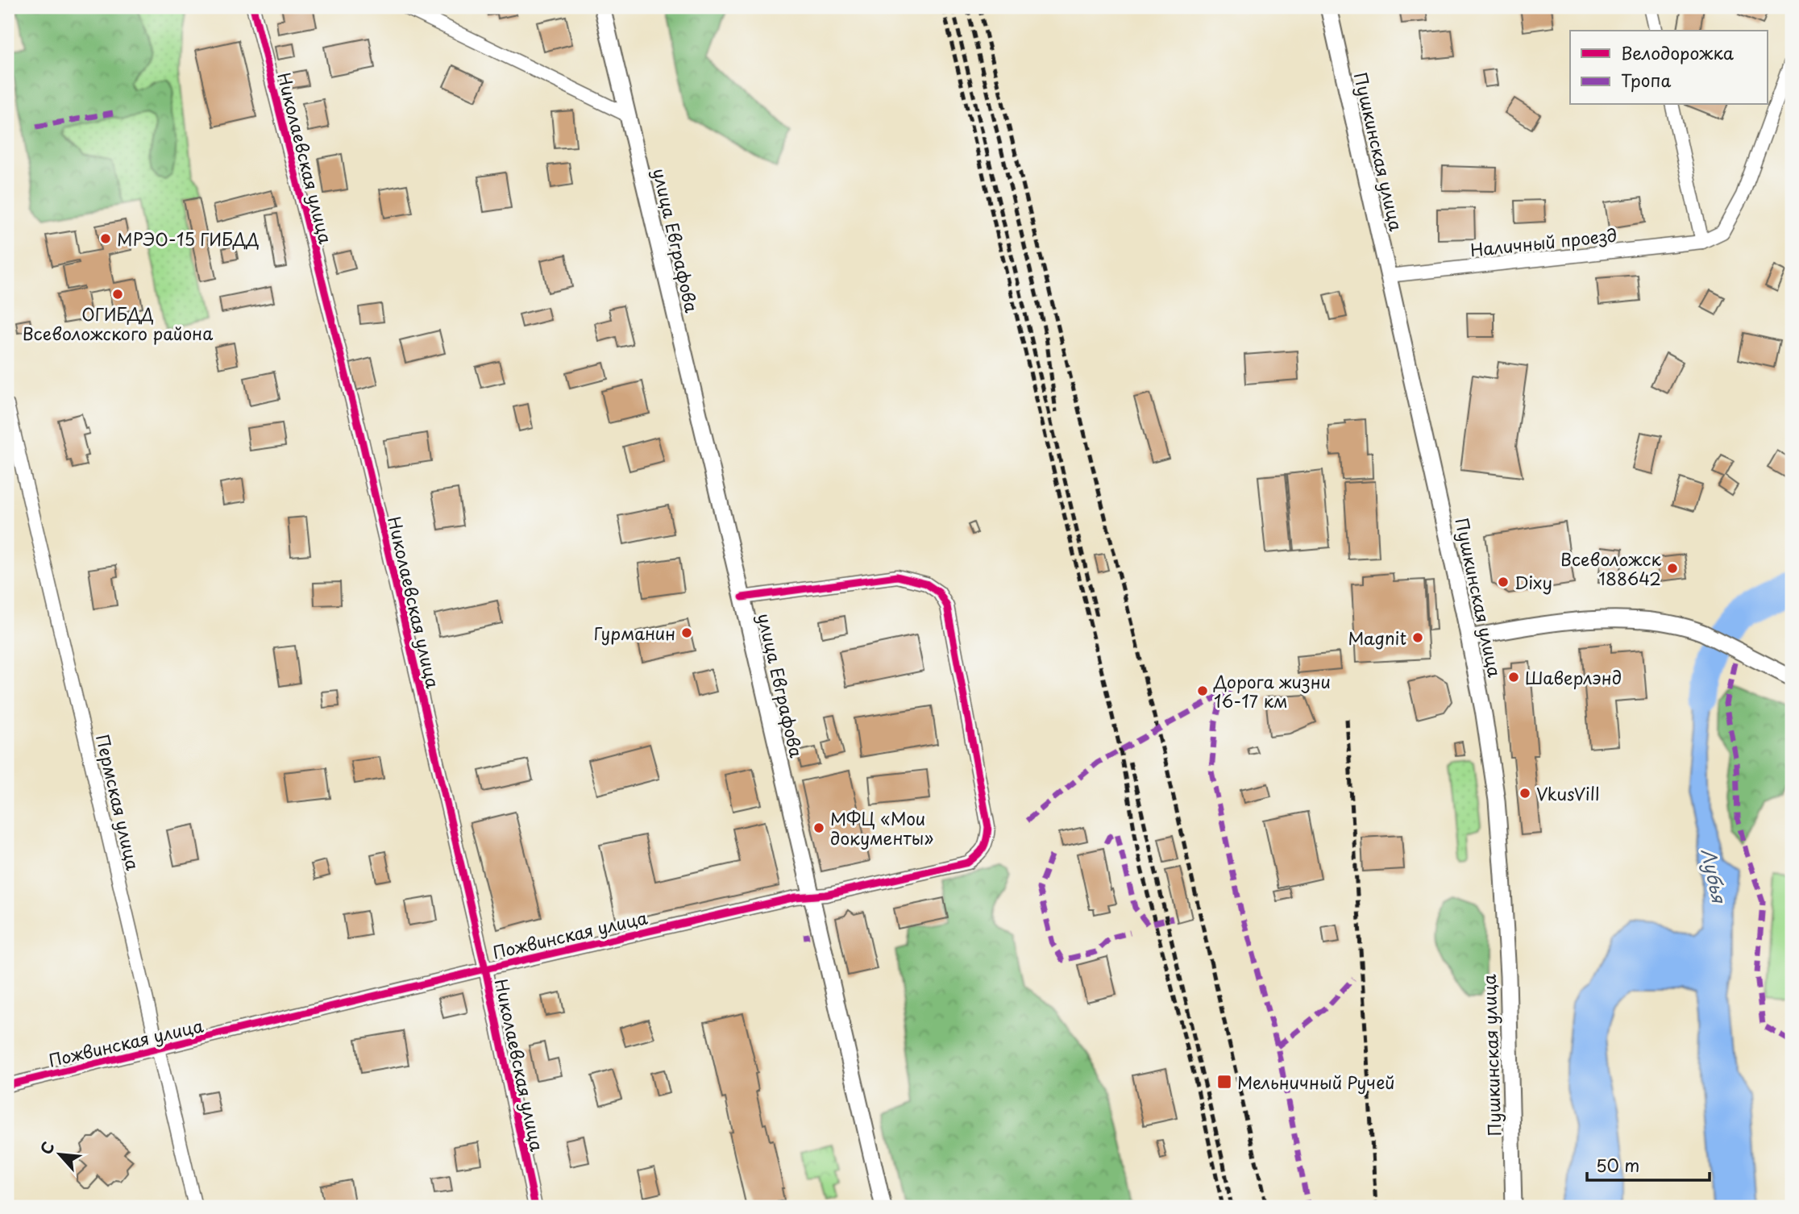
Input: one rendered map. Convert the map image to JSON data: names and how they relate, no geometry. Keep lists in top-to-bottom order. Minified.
{"streets":{"street":["Пушкинская улица","Николаевская улица","улица Евграфова","Наличный проезд","Пермская улица","Пожвинская улица"]},"crossings":[["Пушкинская улица","Наличный проезд"],["Николаевская улица","Пожвинская улица"],["улица Евграфова","Пожвинская улица"],["Пермская улица","Пожвинская улица"]],"water":["Лубья"],"places":{"other":["МРЭО-15 ГИБДД","ОГИБДД Всеволожского района","Всеволожск 188642","Dixy","Гурманин","Magnit","Шаверлэнд","Дорога жизни 16-17 км","VkusVill","МФЦ «Мои документы»"],"transit":["Мельничный Ручей"]},"legend":["Велодорожка","Тропа"],"scale_bar":"50 m","north":"top left"}
